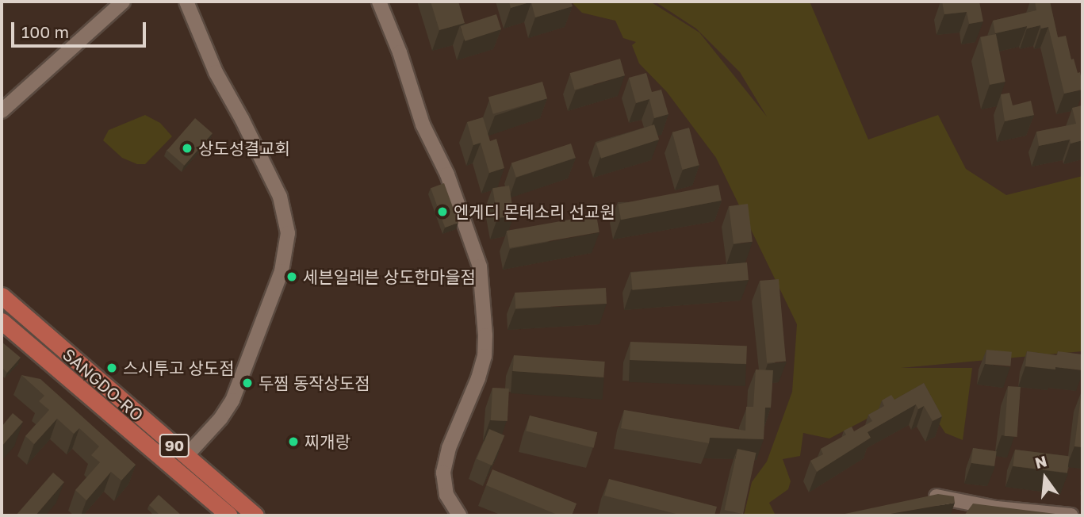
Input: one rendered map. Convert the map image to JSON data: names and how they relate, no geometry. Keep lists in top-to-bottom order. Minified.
{"streets":{"main road":["SANGDO-RO","90"]},"places":["상도성결교회","엔게디 몬테소리 선교원","세븐일레븐 상도한마을점","스시투고 상도점","두찜 동작상도점","찌개랑"],"scale_bar":"100 m","north":"top"}
